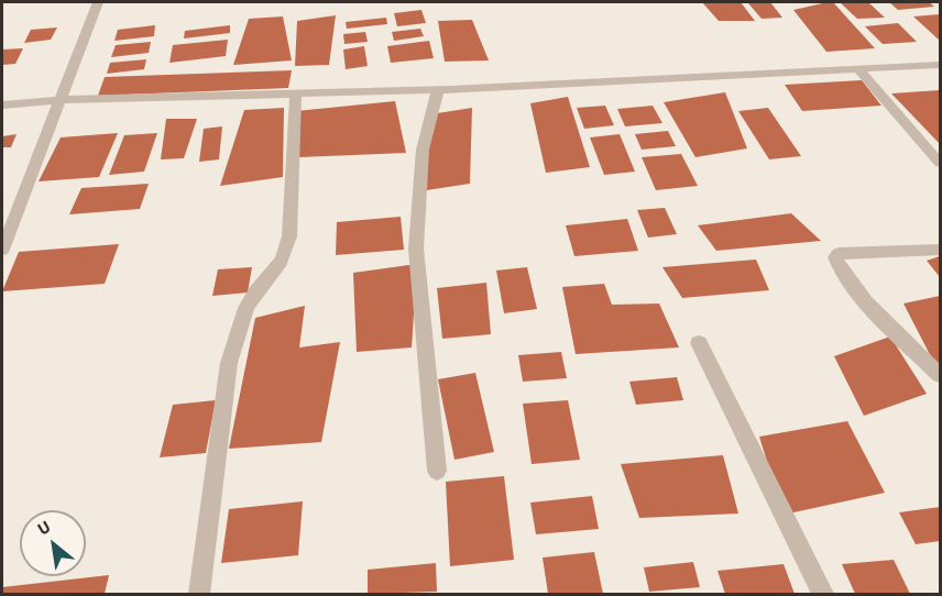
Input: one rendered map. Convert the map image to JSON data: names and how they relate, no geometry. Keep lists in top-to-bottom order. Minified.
{"north":"top left"}
